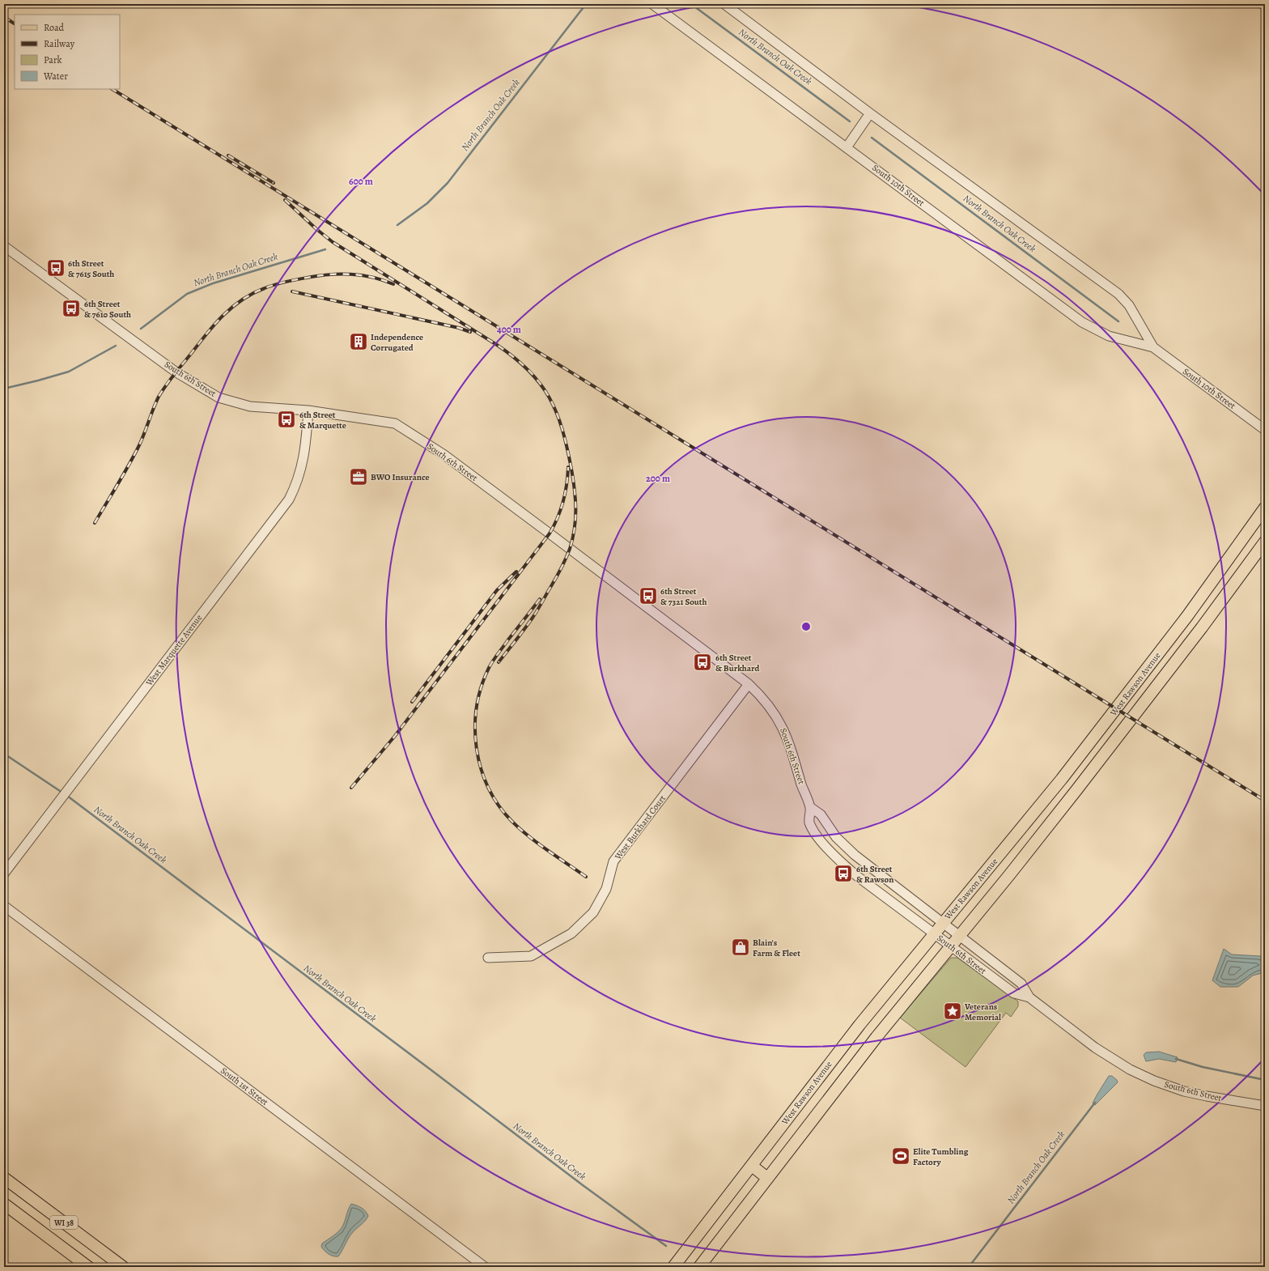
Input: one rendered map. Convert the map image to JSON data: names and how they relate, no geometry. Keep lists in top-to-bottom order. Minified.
{"streets":{"main road":["West Rawson Avenue","WI 38"],"street":["South 10th Street","South 6th Street","West Marquette Avenue","West Burkhard Court","South 1st Street"]},"crossings":[["South 6th Street","West Marquette Avenue"],["South 6th Street","West Rawson Avenue"],["South 6th Street","West Burkhard Court"]],"water":["North Branch Oak Creek"],"places":{"bus stop":["6th Street & 7615 South","6th Street & 7610 South","6th Street & Marquette","6th Street & 7321 South","6th Street & Burkhard","6th Street & Rawson"],"building":["Independence Corrugated"],"office":["BWO Insurance"],"shop":["Blain's Farm & Fleet"],"place":["Veterans Memorial"],"sports":["Elite Tumbling Factory"]},"legend":["Road","Railway","Park","Water"],"rings":["600 m","400 m","200 m"]}
